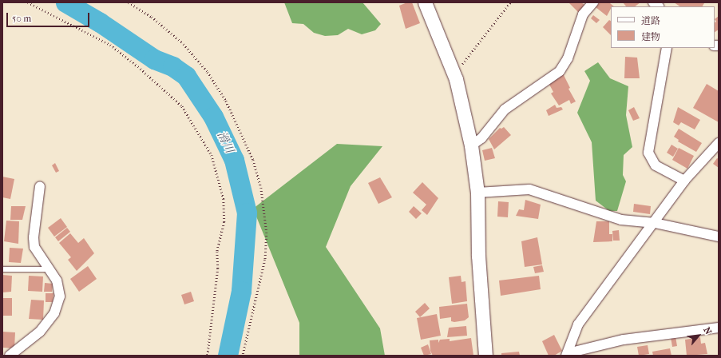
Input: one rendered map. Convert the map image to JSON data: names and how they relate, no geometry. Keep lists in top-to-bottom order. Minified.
{"water":["滑川"],"legend":["道路","建物"],"scale_bar":"50 m","north":"top right"}
